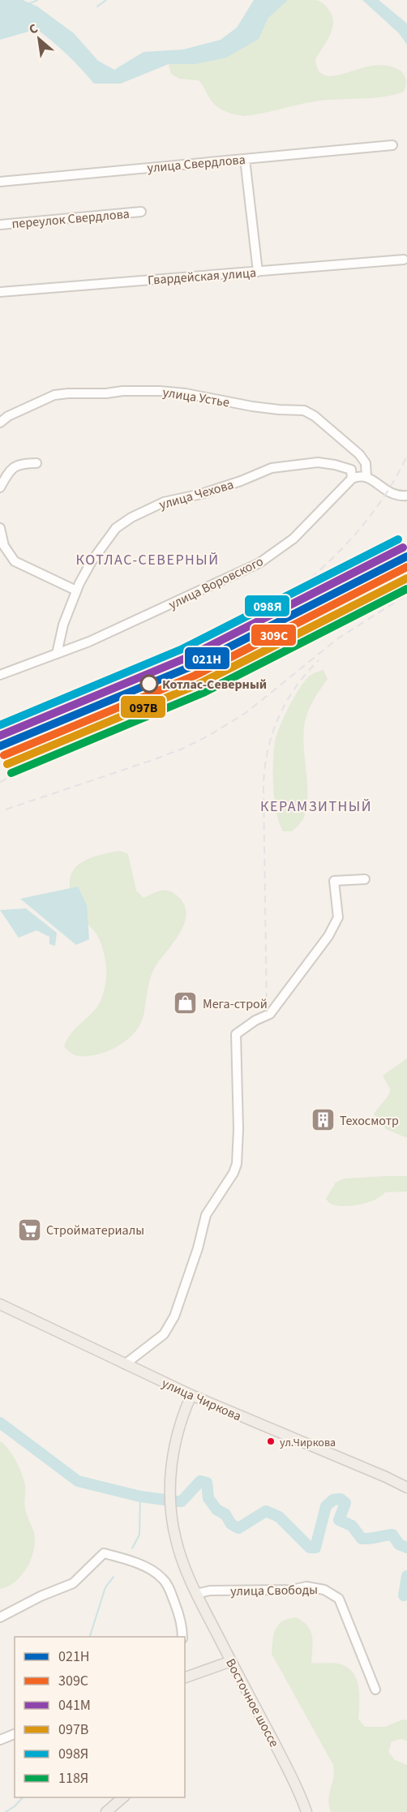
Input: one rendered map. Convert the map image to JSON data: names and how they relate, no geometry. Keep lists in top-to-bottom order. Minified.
{"streets":{"main road":["улица Чиркова","Восточное шоссе"],"street":["улица Свердлова","переулок Свердлова","Гвардейская улица","улица Устье","улица Чехова","улица Воровского","улица Свободы"]},"crossings":[["улица Чехова","улица Воровского"],["улица Чиркова","Восточное шоссе"],["улица Свободы","Восточное шоссе"]],"districts":["КОТЛАС-СЕВЕРНЫЙ","КЕРАМЗИТНЫЙ"],"places":{"other":["Котлас-Северный","ул.Чиркова"],"shop":["Мега-строй"],"building":["Техосмотр"],"supermarket":["Стройматериалы"]},"lines":["transit line 098Я","transit line 041М","transit line 021Н","transit line 309С","transit line 097В","transit line 118Я"],"legend":["021Н","309С","041М","097В","098Я","118Я"],"north":"top left"}
